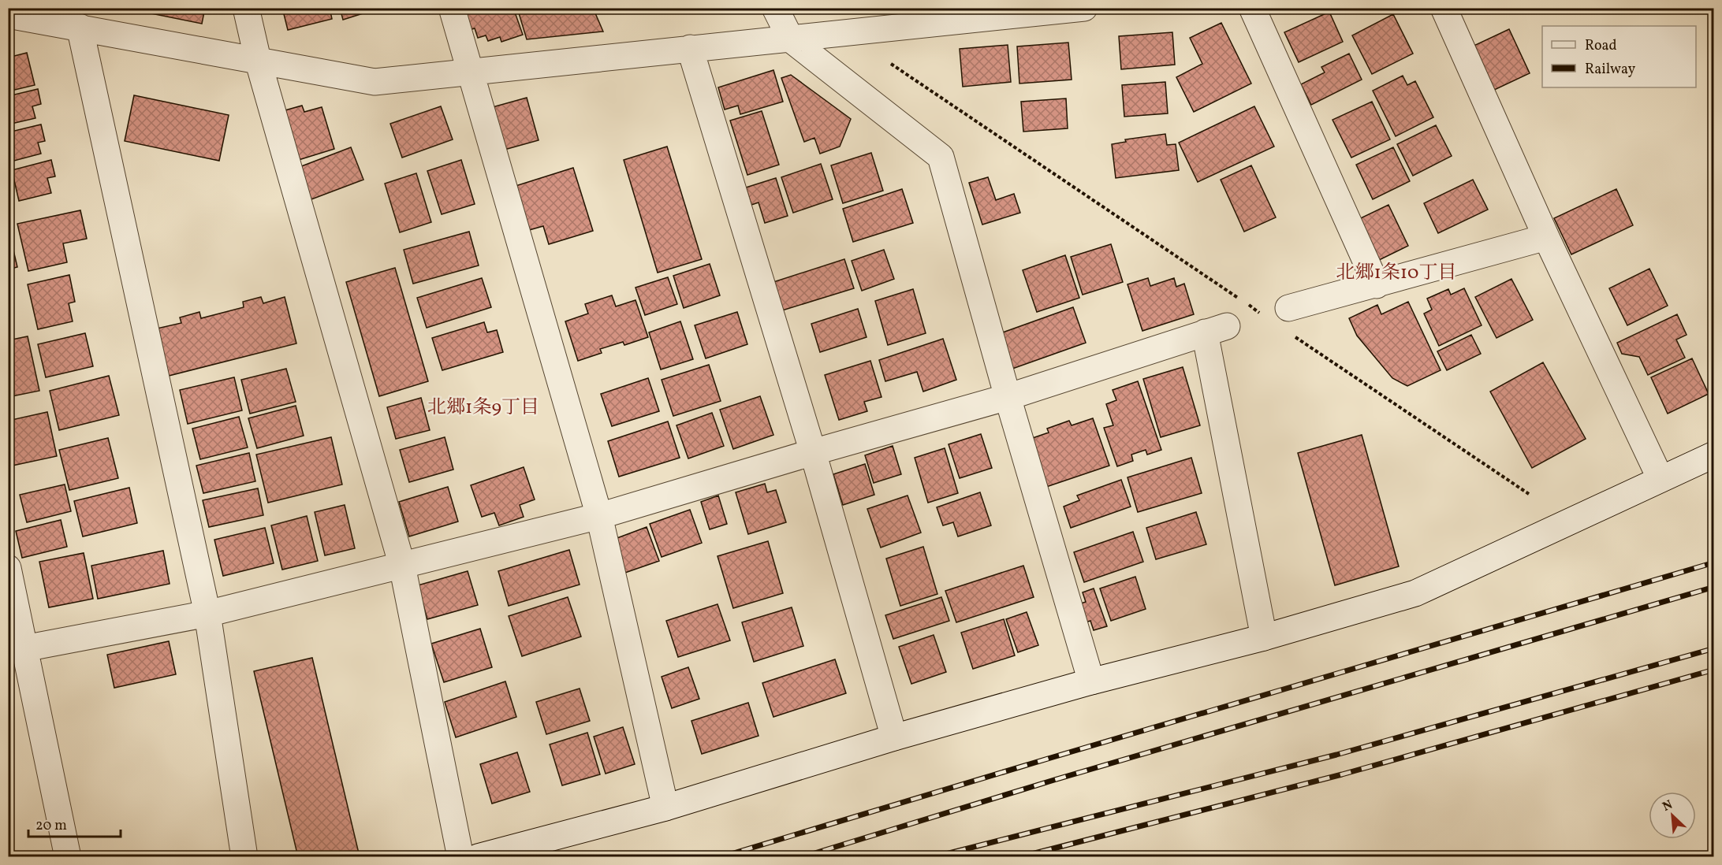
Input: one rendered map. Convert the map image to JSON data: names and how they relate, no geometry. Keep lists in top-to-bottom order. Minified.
{"districts":["北郷1条10丁目","北郷1条9丁目"],"legend":["Road","Railway"],"scale_bar":"20 m","north":"top left"}
